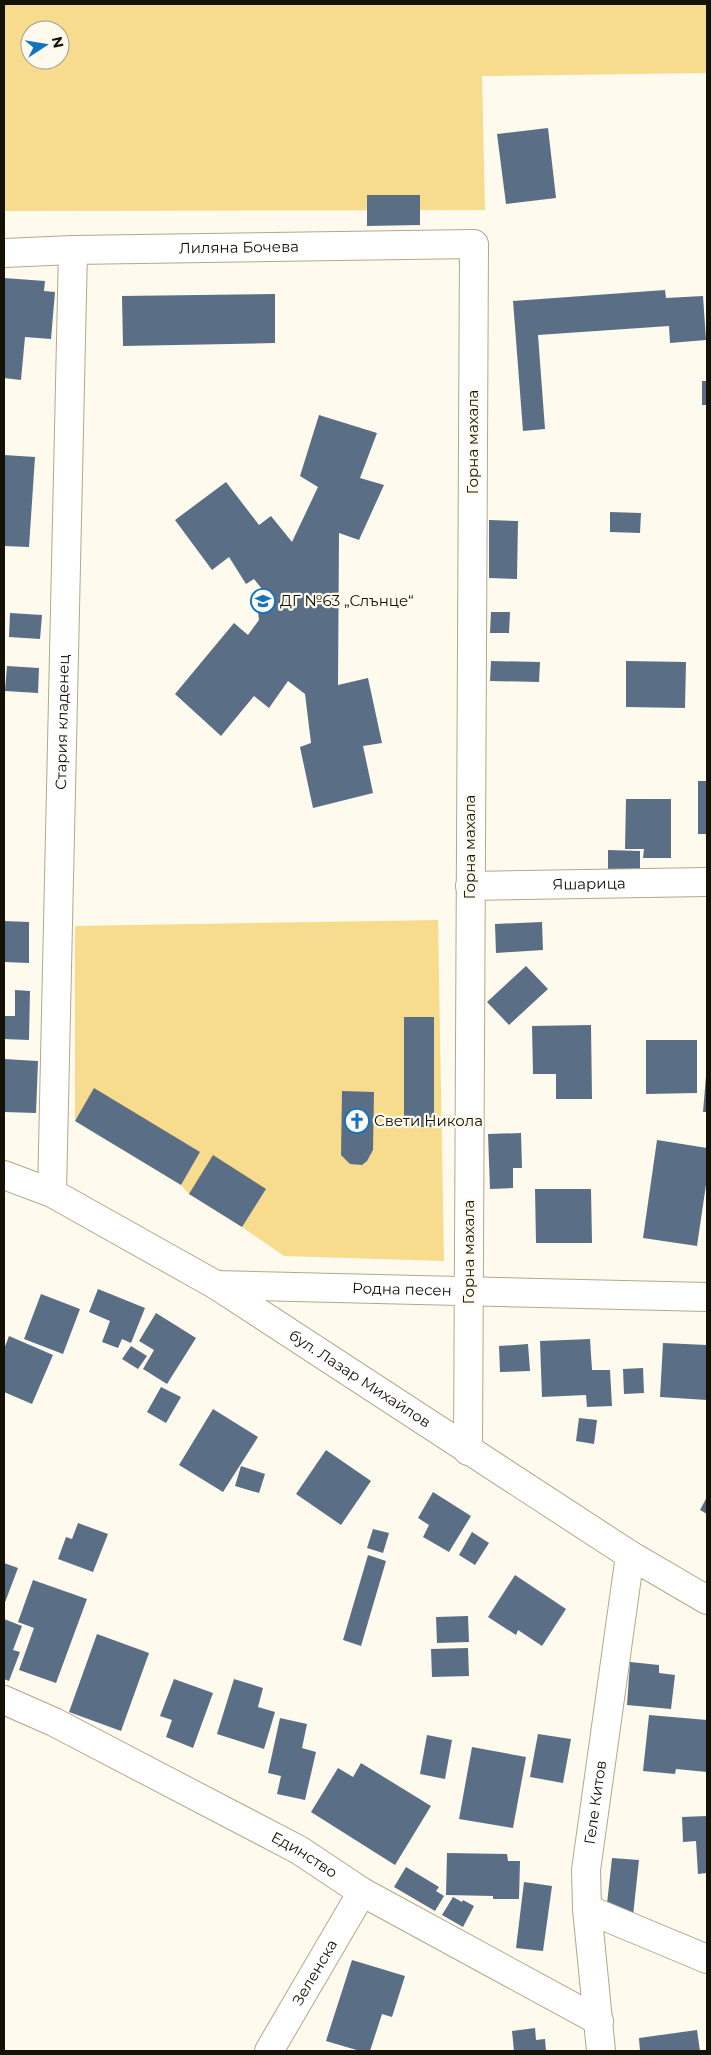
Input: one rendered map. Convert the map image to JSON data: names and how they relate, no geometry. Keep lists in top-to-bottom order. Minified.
{"streets":{"street":["Лиляна Бочева","Горна махала","Стария кладенец","Яшарица","Родна песен","бул. Лазар Михайлов","Геле Китов","Единство","Зеленска"]},"crossings":[["Лиляна Бочева","Горна махала"],["Лиляна Бочева","Стария кладенец"],["Горна махала","Яшарица"],["Горна махала","Родна песен"],["Горна махала","бул. Лазар Михайлов"],["Стария кладенец","бул. Лазар Михайлов"],["Родна песен","бул. Лазар Михайлов"],["бул. Лазар Михайлов","Геле Китов"],["Геле Китов","Единство"],["Единство","Зеленска"]],"places":{"school or university":["ДГ №63 „Слънце“"],"church":["Свети Никола"]},"north":"right"}
